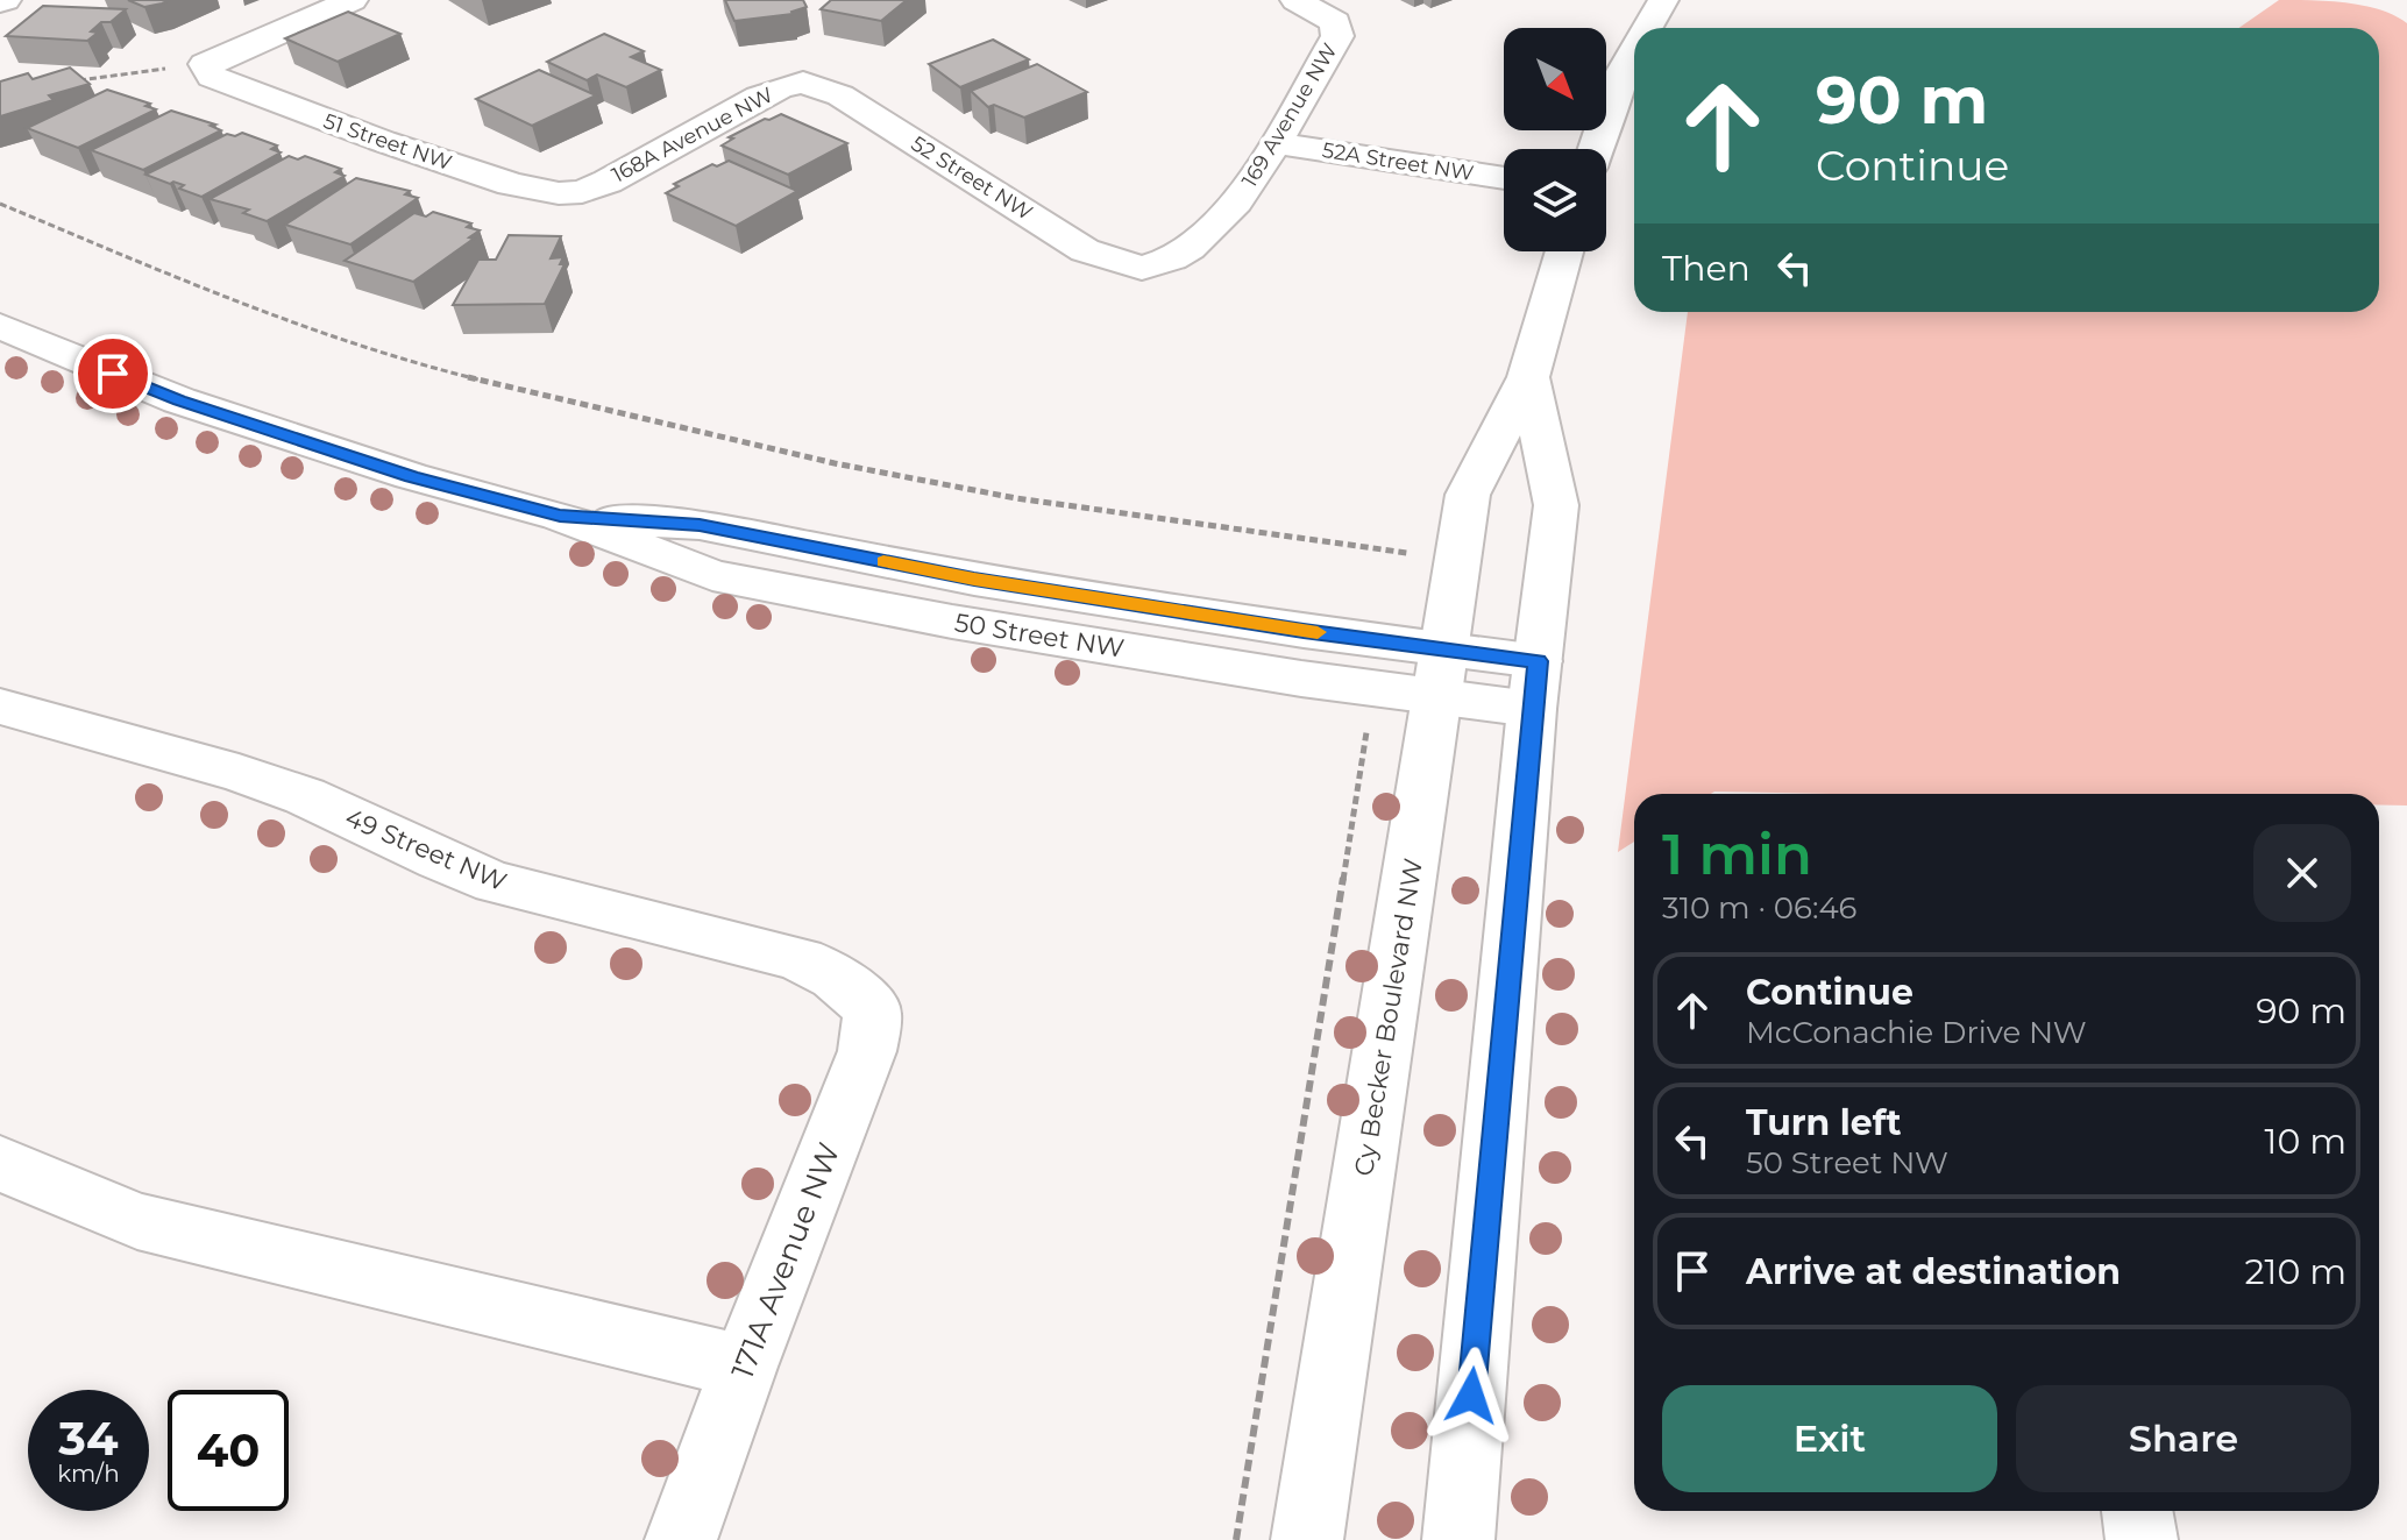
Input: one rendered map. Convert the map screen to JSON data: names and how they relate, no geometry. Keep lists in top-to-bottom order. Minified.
{"streets":{"street":["169 Avenue NW","168A Avenue NW","51 Street NW","52A Street NW","52 Street NW","50 Street NW","49 Street NW","Cy Becker Boulevard NW","171A Avenue NW"]},"crossings":[["169 Avenue NW","52A Street NW"],["169 Avenue NW","52 Street NW"],["168A Avenue NW","51 Street NW"],["168A Avenue NW","52 Street NW"],["50 Street NW","Cy Becker Boulevard NW"],["49 Street NW","171A Avenue NW"]],"north":"bottom right","page":{"turn":["90 m","Continue"],"then":"Then","heading":["1 min","310 m · 06:46"],"list":[{"name":"Continue","note":"McConachie Drive NW","value":"90 m"},{"name":"Turn left","note":"50 Street NW","value":"10 m"},{"name":"Arrive at destination","value":"210 m"}],"buttons":["Exit","Share"],"speed":"34 km/h","limit":"40"}}
